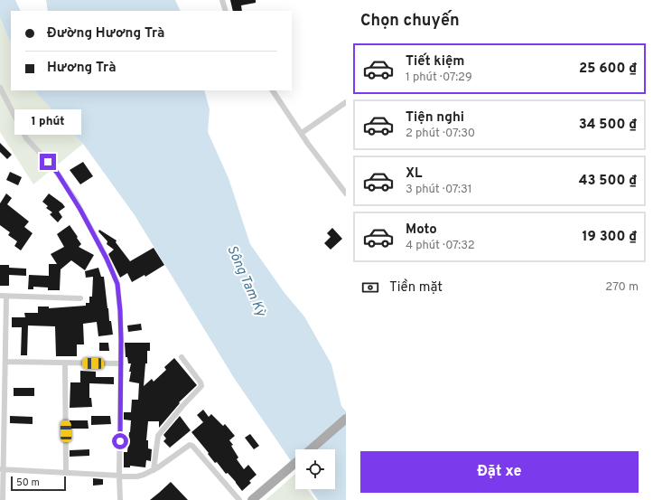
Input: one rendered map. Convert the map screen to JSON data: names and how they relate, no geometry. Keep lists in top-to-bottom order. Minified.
{"water":["Sông Tam Kỳ"],"scale_bar":"50 m","page":{"heading":"Chọn chuyến","banner":["Đường Hương Trà","Hương Trà"],"list":[{"name":"Tiết kiệm","note":"1 phút · 07:29","value":"25 600 ₫"},{"name":"Tiện nghi","note":"2 phút · 07:30","value":"34 500 ₫"},{"name":"XL","note":"3 phút · 07:31","value":"43 500 ₫"},{"name":"Moto","note":"4 phút · 07:32","value":"19 300 ₫"}],"bubble":"1 phút","pay":["Tiền mặt","270 m"],"buttons":"Đặt xe","scale":"50 m"}}
